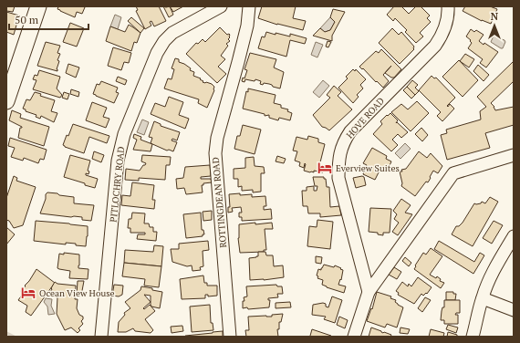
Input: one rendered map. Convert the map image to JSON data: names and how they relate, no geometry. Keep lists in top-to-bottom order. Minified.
{"streets":{"street":["HOVE ROAD","PITLOCHRY ROAD","ROTTINGDEAN ROAD"]},"places":{"hotel":["Everview Suites","Ocean View House"]},"scale_bar":"50 m","north":"top"}
